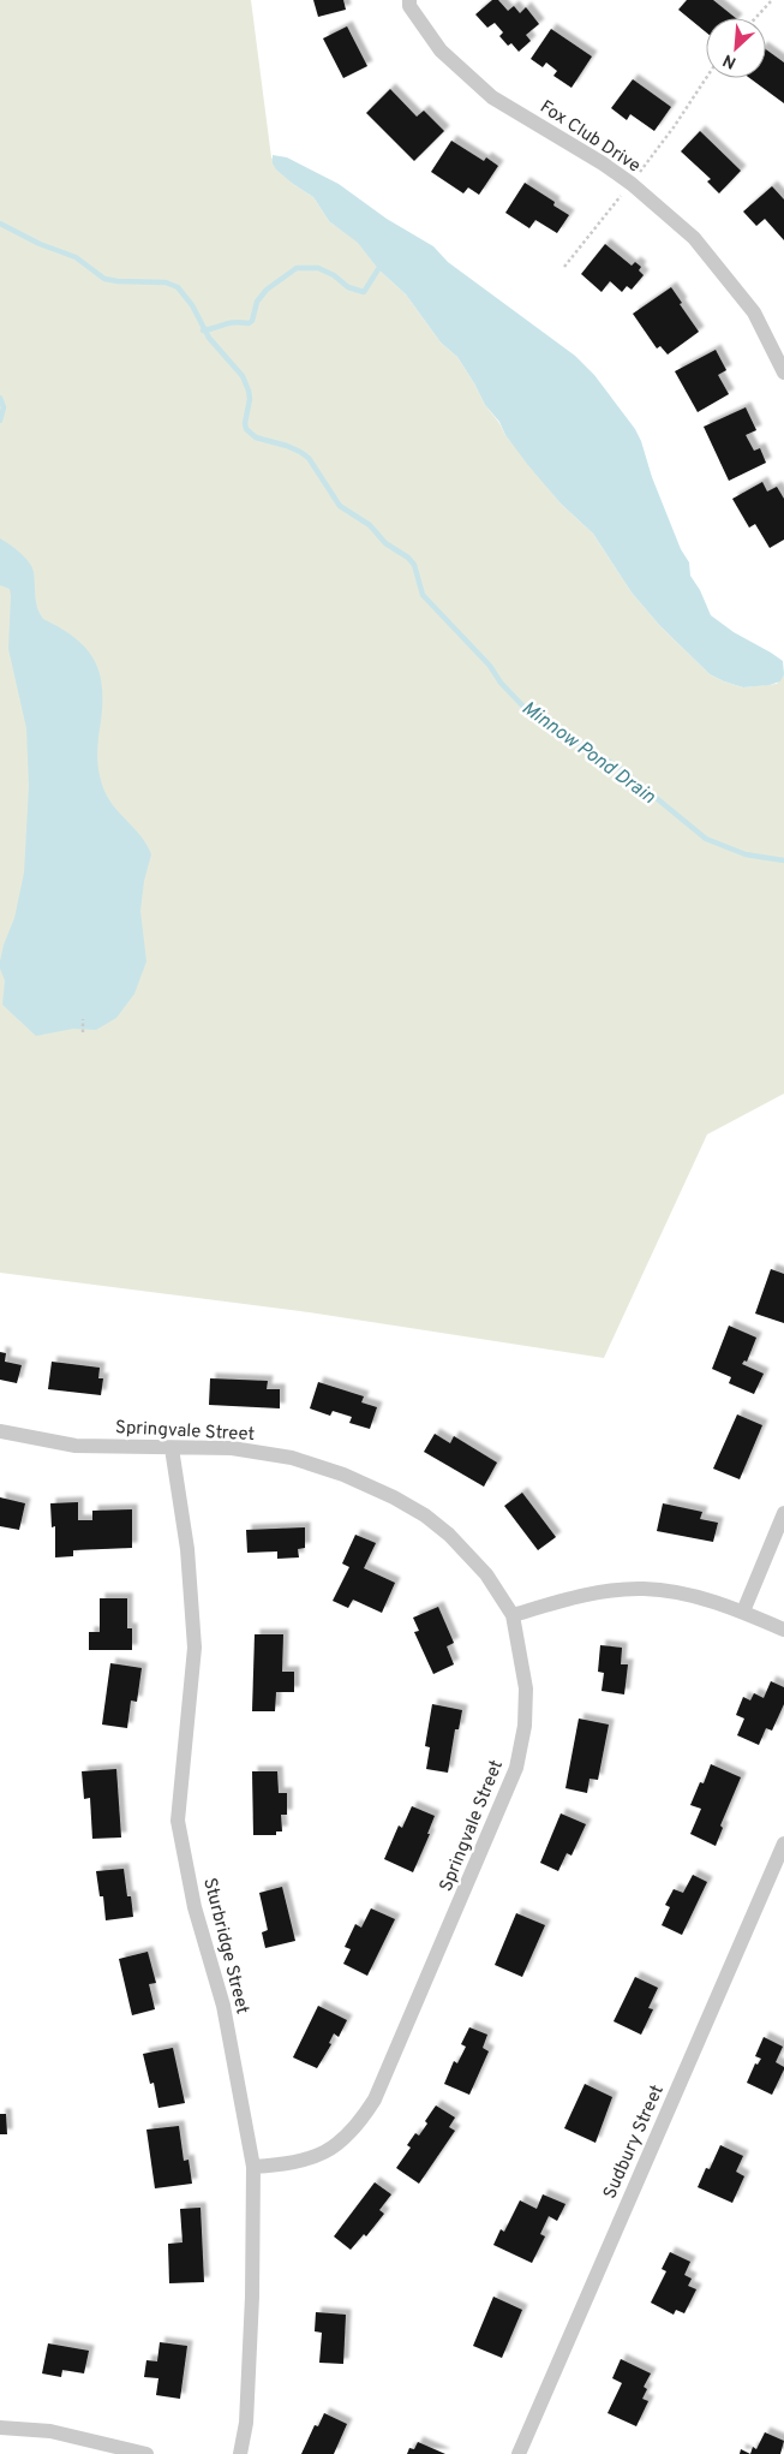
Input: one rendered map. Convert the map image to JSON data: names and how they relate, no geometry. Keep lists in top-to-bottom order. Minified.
{"streets":{"street":["Fox Club Drive","Springvale Street","Sturbridge Street","Sudbury Street"]},"crossings":[["Springvale Street","Sturbridge Street"]],"water":["Minnow Pond Drain"],"north":"bottom left"}
